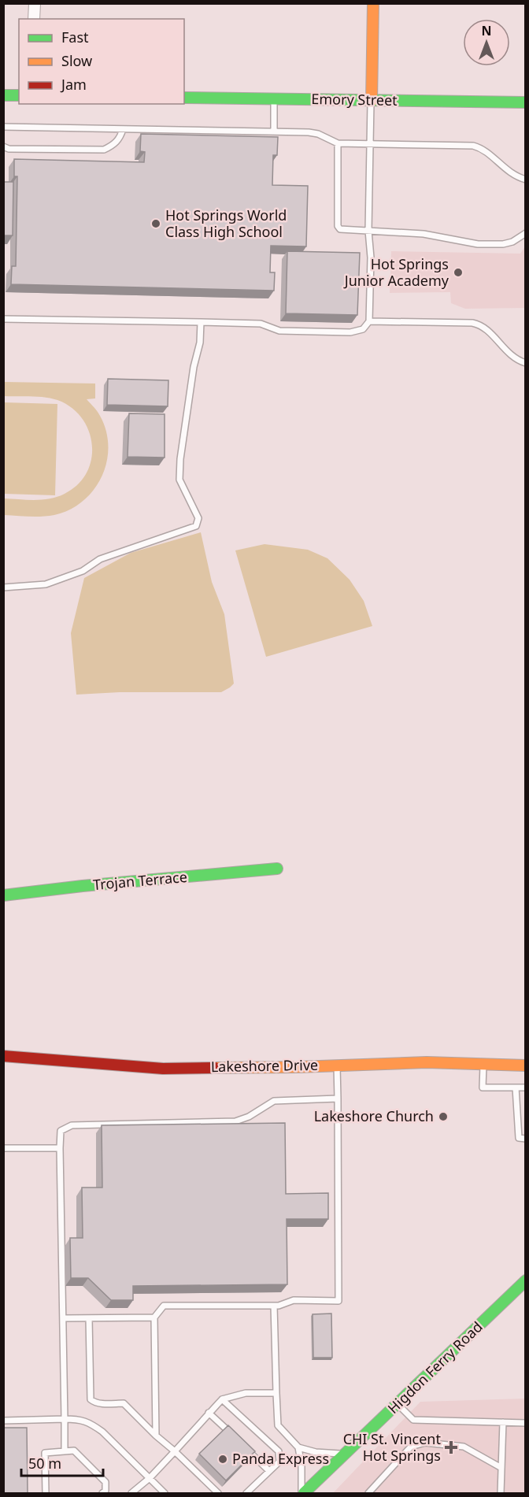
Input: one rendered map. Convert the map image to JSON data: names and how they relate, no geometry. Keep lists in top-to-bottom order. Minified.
{"streets":{"street":["Emory Street","Trojan Terrace","Lakeshore Drive","Higdon Ferry Road"]},"places":{"other":["Hot Springs World Class High School","Hot Springs Junior Academy","Lakeshore Church","Panda Express"],"health":["CHI St. Vincent Hot Springs"]},"legend":["Fast","Slow","Jam"],"scale_bar":"50 m","north":"top"}
